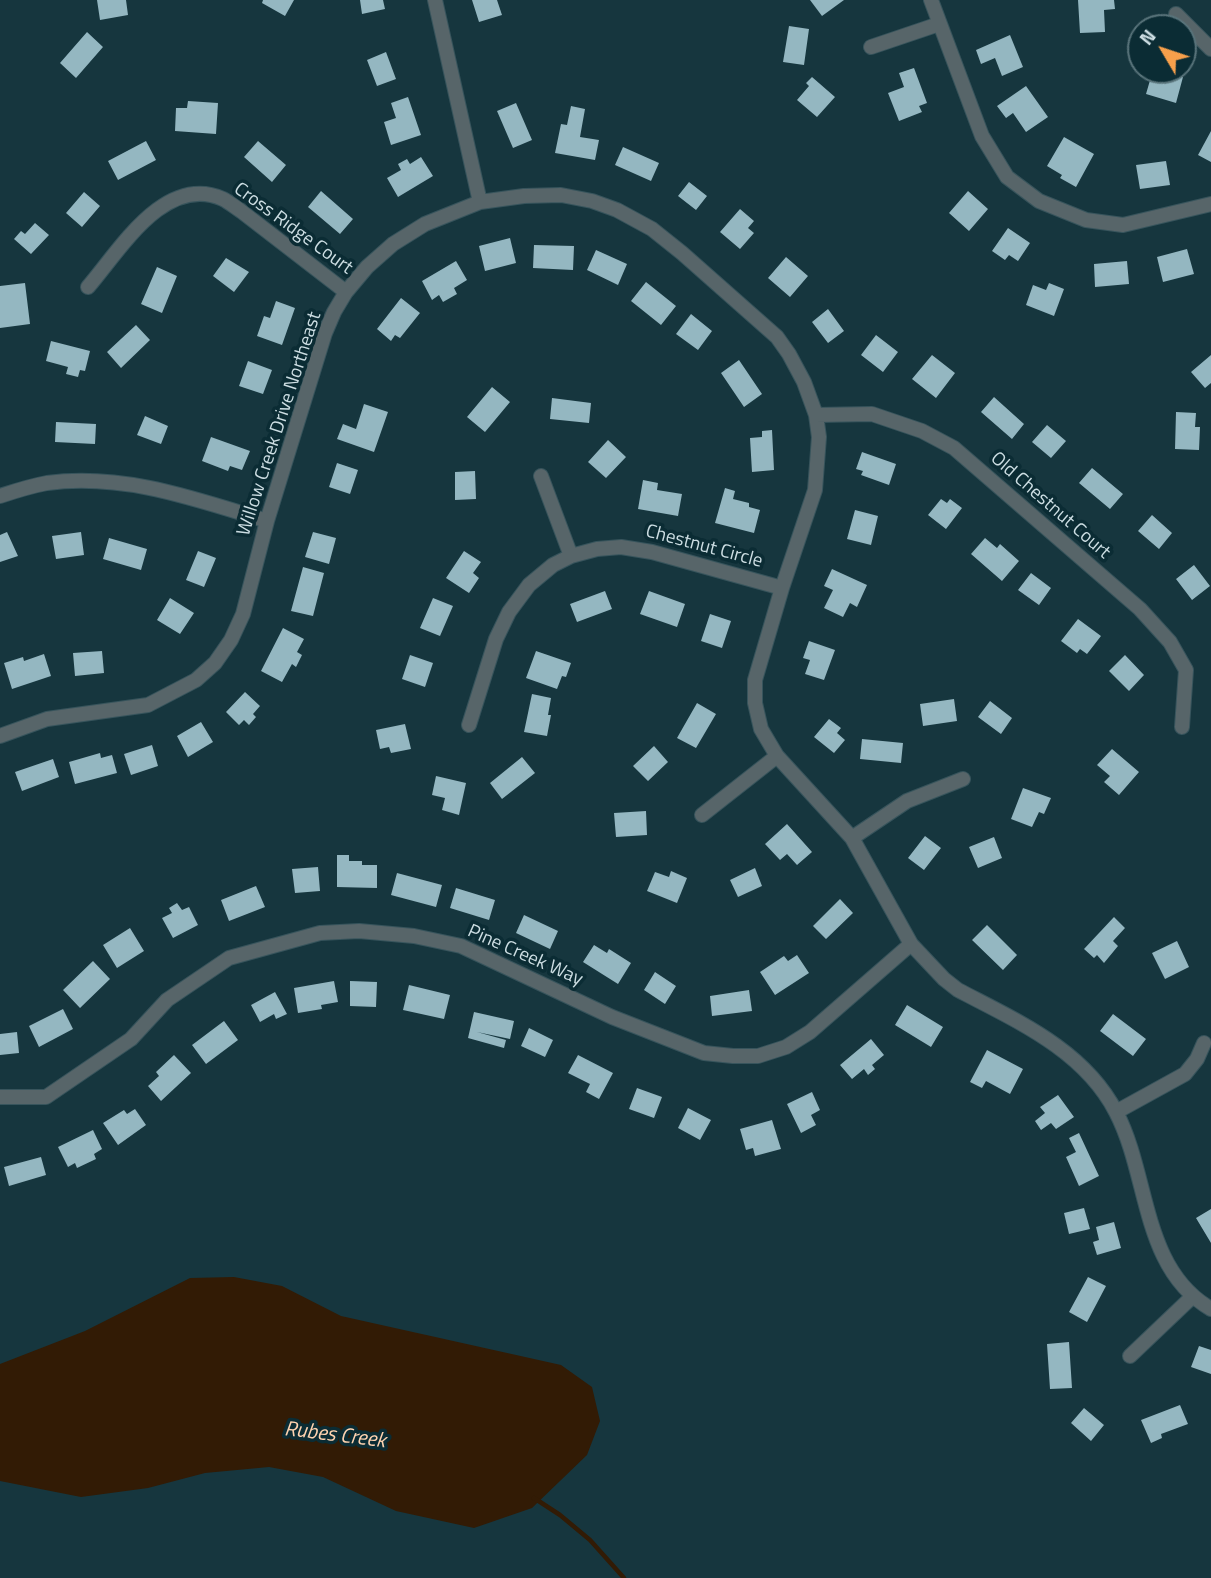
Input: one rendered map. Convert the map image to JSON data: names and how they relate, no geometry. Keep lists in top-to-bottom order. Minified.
{"streets":{"street":["Cross Ridge Court","Willow Creek Drive Northeast","Old Chestnut Court","Chestnut Circle","Pine Creek Way"]},"crossings":[["Cross Ridge Court","Willow Creek Drive Northeast"],["Willow Creek Drive Northeast","Old Chestnut Court"],["Willow Creek Drive Northeast","Chestnut Circle"],["Willow Creek Drive Northeast","Pine Creek Way"]],"water":["Rubes Creek"],"north":"top left"}
